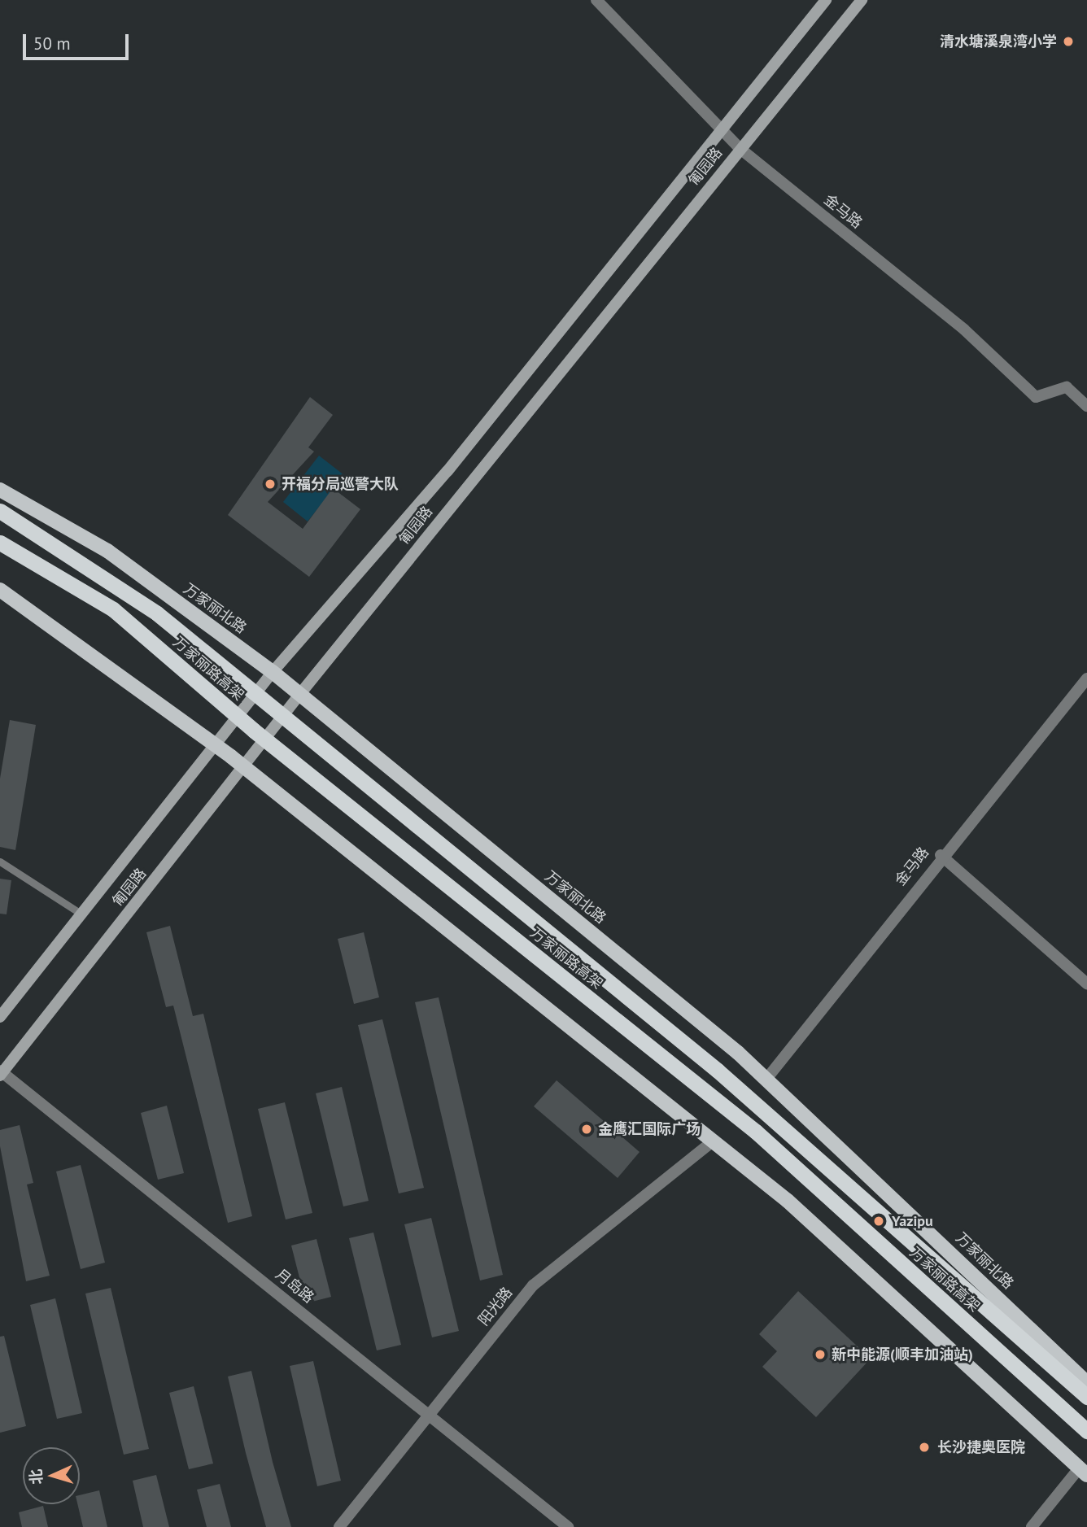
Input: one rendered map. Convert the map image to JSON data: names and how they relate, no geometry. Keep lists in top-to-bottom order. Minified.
{"streets":{"highway":["万家丽路高架"],"main road":["匍园路","万家丽北路"],"street":["金马路","月岛路","阳光路"]},"crossings":[["匍园路","金马路"],["匍园路","万家丽北路"],["匍园路","月岛路"],["金马路","万家丽北路"],["月岛路","阳光路"]],"places":["清水塘溪泉湾小学","开福分局巡警大队","金鹰汇国际广场","Yazipu","新中能源(顺丰加油站)","长沙捷奥医院"],"scale_bar":"50 m","north":"left"}
